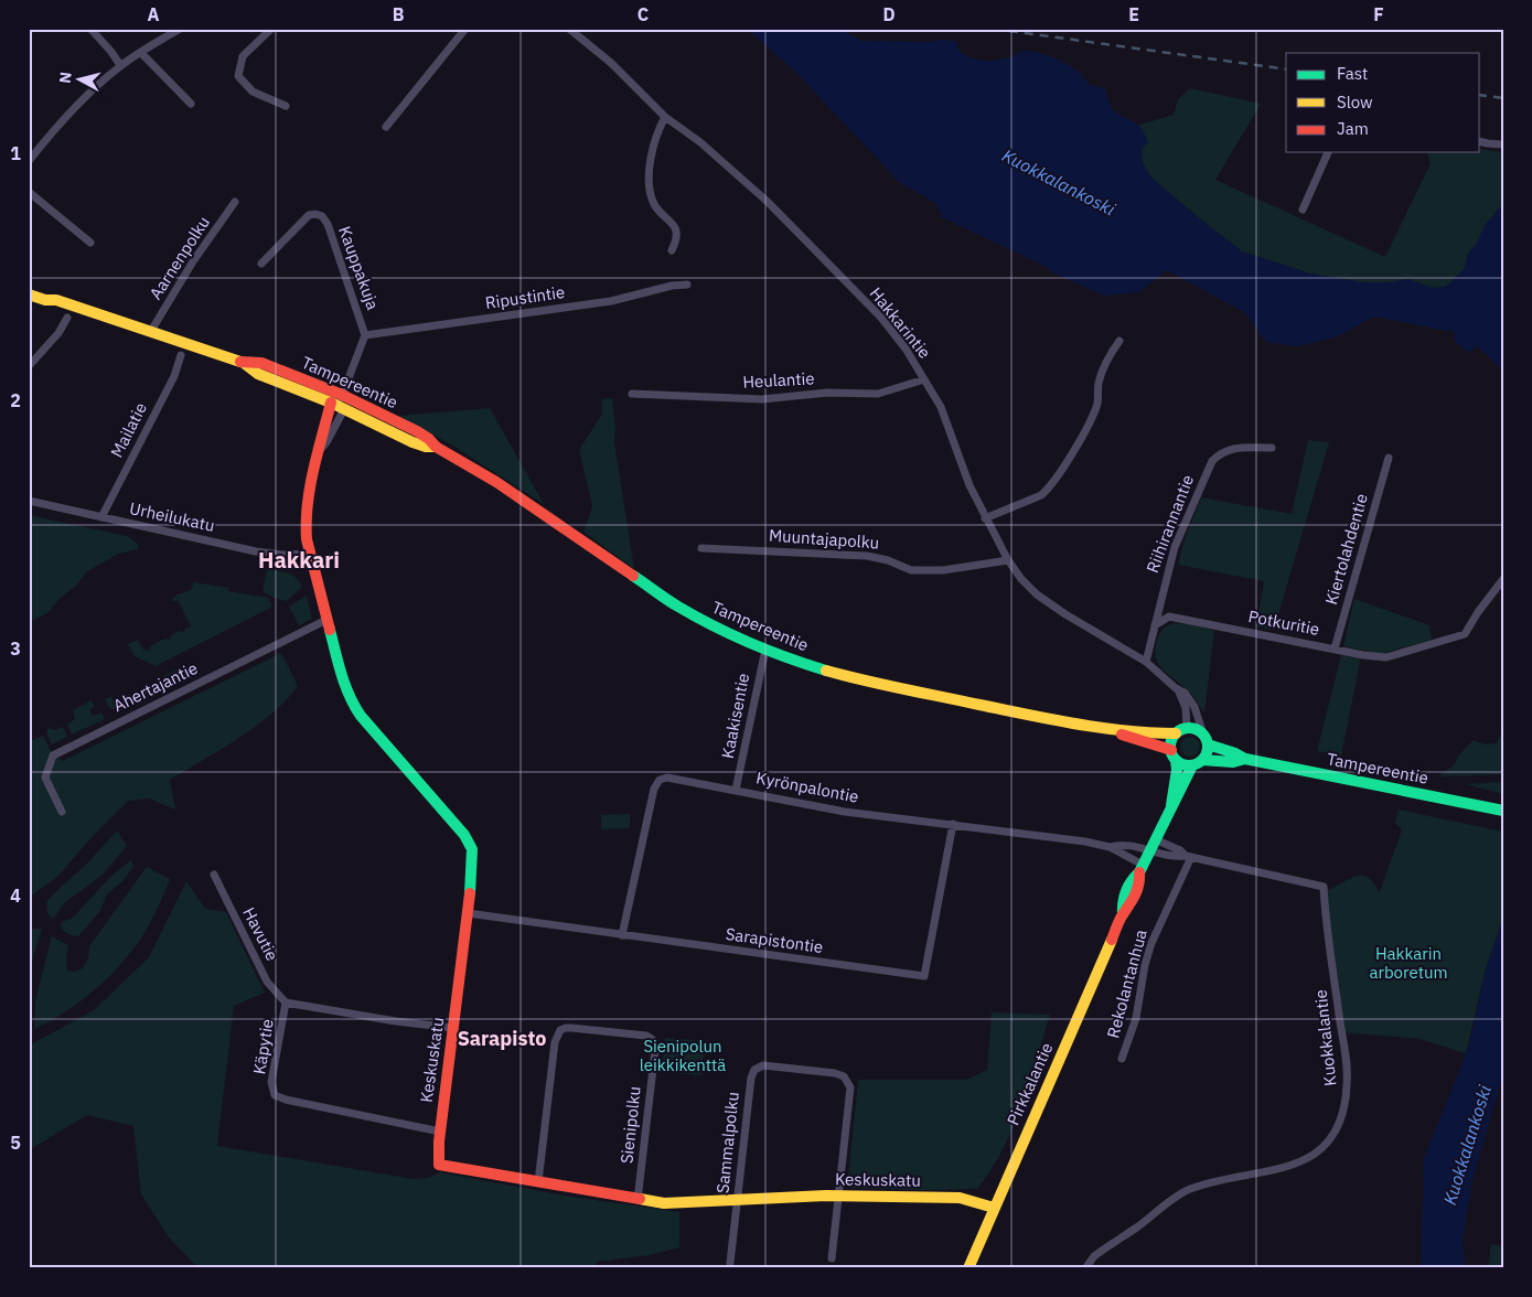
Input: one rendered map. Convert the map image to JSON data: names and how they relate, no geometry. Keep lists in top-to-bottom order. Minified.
{"streets":{"street":["Aarnenpolku","Kauppakuja","Ripustintie","Hakkarintie","Heulantie","Tampereentie","Mailatie","Urheilukatu","Riihirannantie","Muuntajapolku","Kiertolahdentie","Potkuritie","Ahertajantie","Kaakisentie","Kyrönpalontie","Havutie","Sarapistontie","Rekolantanhua","Kuokkalantie","Käpytie","Keskuskatu","Pirkkalantie","Sienipolku","Sammalpolku"]},"crossings":[["Aarnenpolku","Tampereentie"],["Kauppakuja","Ripustintie"],["Kauppakuja","Tampereentie"],["Kauppakuja","Keskuskatu"],["Hakkarintie","Heulantie"],["Hakkarintie","Tampereentie"],["Hakkarintie","Riihirannantie"],["Hakkarintie","Muuntajapolku"],["Hakkarintie","Pirkkalantie"],["Tampereentie","Kaakisentie"],["Tampereentie","Keskuskatu"],["Tampereentie","Pirkkalantie"],["Mailatie","Urheilukatu"],["Urheilukatu","Keskuskatu"],["Riihirannantie","Potkuritie"],["Kiertolahdentie","Potkuritie"],["Ahertajantie","Keskuskatu"],["Kaakisentie","Kyrönpalontie"],["Kyrönpalontie","Sarapistontie"],["Kyrönpalontie","Kuokkalantie"],["Kyrönpalontie","Pirkkalantie"],["Havutie","Käpytie"],["Sarapistontie","Keskuskatu"],["Rekolantanhua","Kuokkalantie"],["Kuokkalantie","Pirkkalantie"],["Käpytie","Keskuskatu"],["Keskuskatu","Pirkkalantie"],["Keskuskatu","Sienipolku"],["Keskuskatu","Sammalpolku"]],"districts":["Hakkari","Sarapisto"],"water":["Kuokkalankoski"],"parks":["Hakkarin arboretum","Sienipolun leikkikenttä"],"legend":["Fast","Slow","Jam"],"north":"left","grid":{"columns":["A","B","C","D","E","F"],"rows":["1","2","3","4","5"]}}
